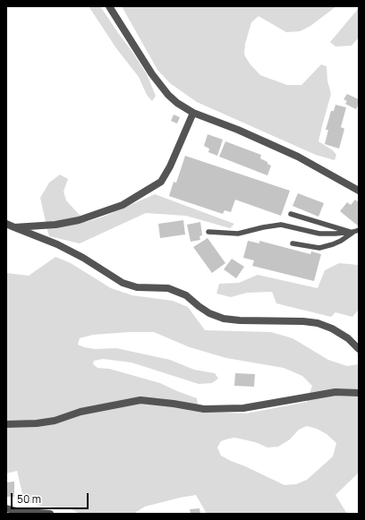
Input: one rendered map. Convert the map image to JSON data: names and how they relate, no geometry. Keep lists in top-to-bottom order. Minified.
{"scale_bar":"50 m"}
